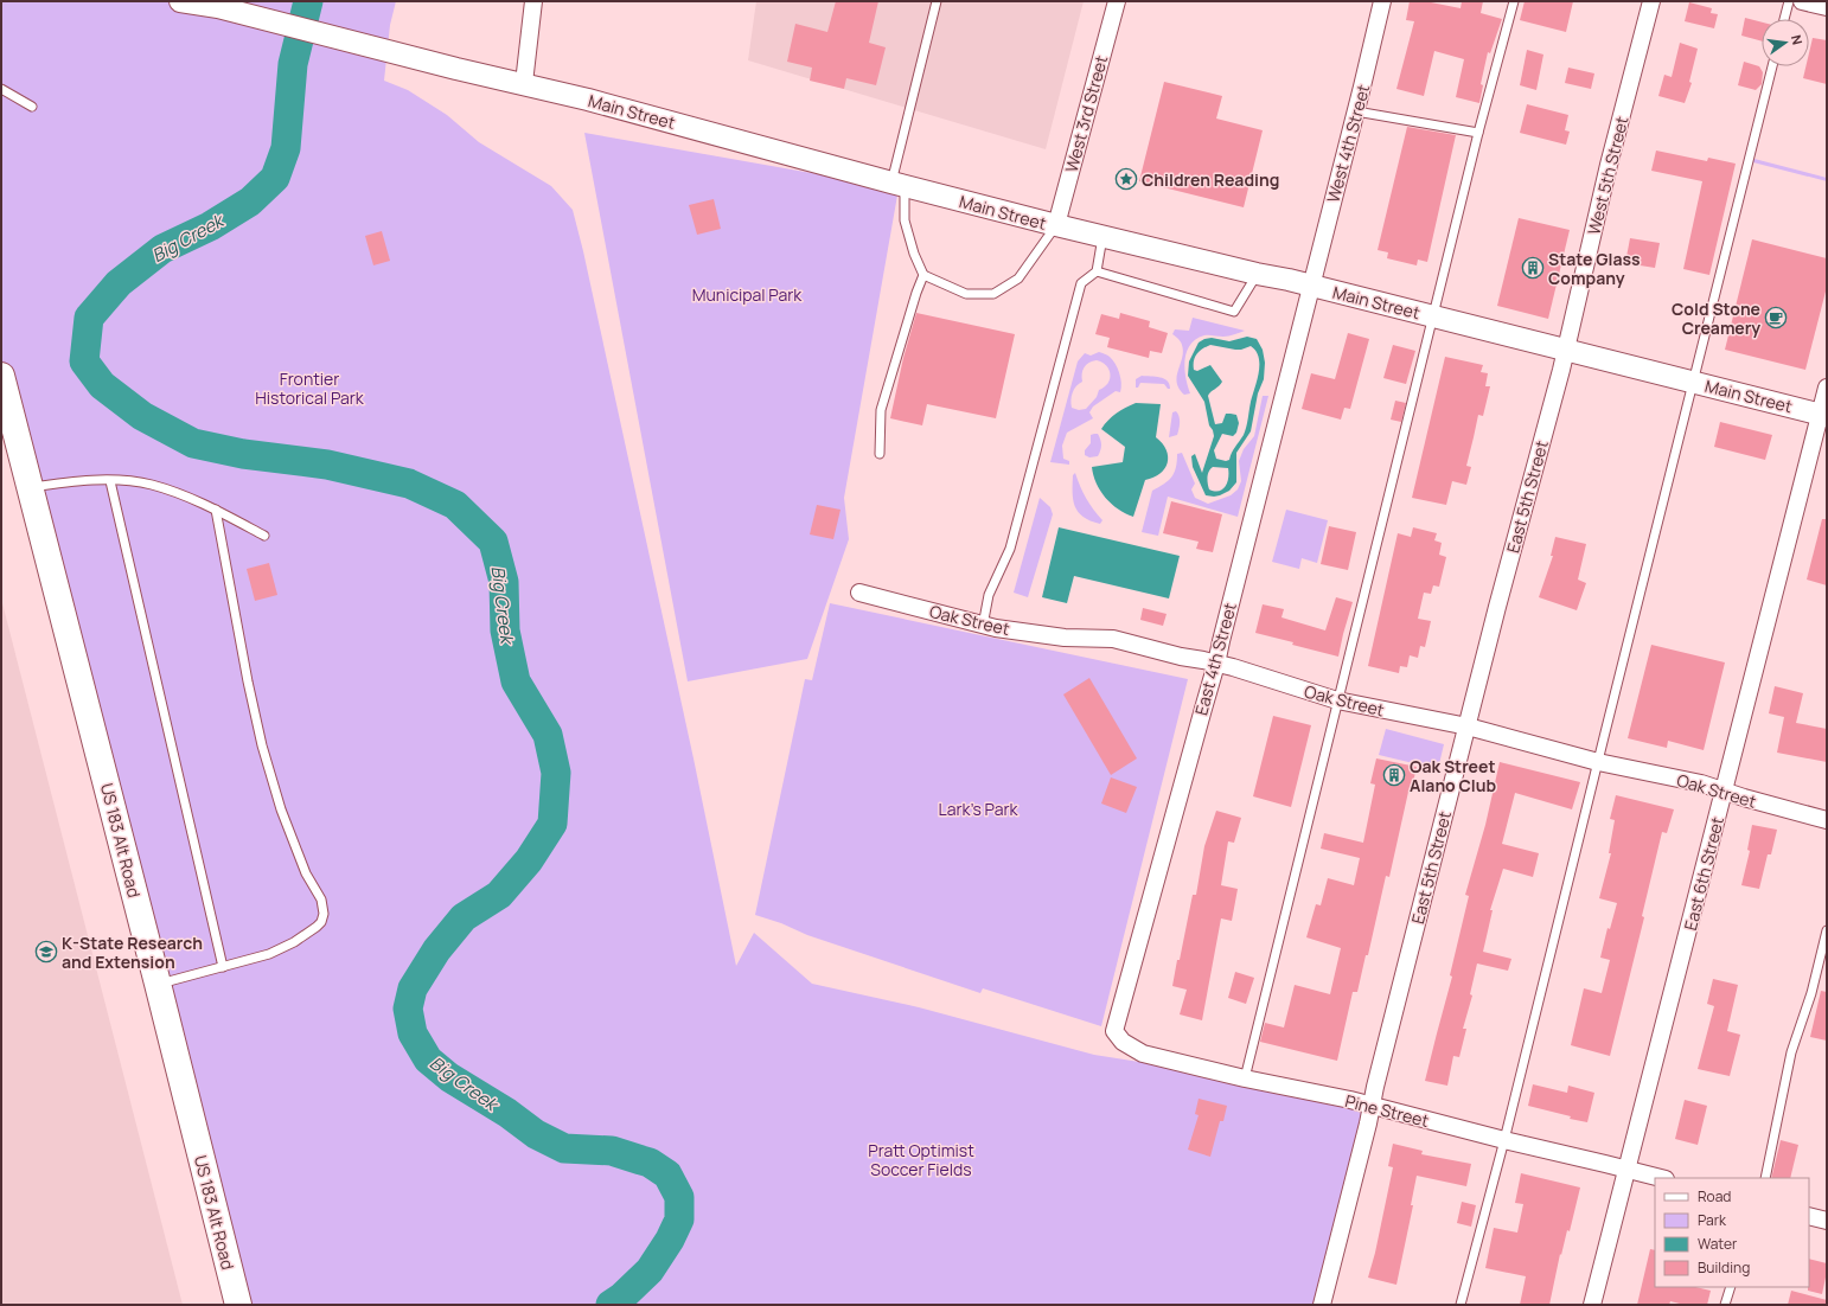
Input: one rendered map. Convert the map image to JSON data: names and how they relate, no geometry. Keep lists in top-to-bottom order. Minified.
{"streets":{"highway":["US 183 Alt Road"],"street":["Main Street","West 3rd Street","West 4th Street","West 5th Street","East 5th Street","Oak Street","East 4th Street","East 6th Street","Pine Street"]},"crossings":[["Main Street","West 3rd Street"],["Main Street","West 4th Street"],["Main Street","West 5th Street"],["Main Street","East 5th Street"],["Main Street","East 4th Street"],["Main Street","East 6th Street"],["West 4th Street","East 4th Street"],["West 5th Street","East 5th Street"],["East 5th Street","Oak Street"],["East 5th Street","Pine Street"],["Oak Street","East 4th Street"],["Oak Street","East 6th Street"],["East 4th Street","Pine Street"],["East 6th Street","Pine Street"]],"water":["Big Creek"],"parks":["Municipal Park","Frontier Historical Park","Lark's Park","Pratt Optimist Soccer Fields"],"places":{"place":["Children Reading"],"building":["State Glass Company","Oak Street Alano Club"],"cafe":["Cold Stone Creamery"],"school or university":["K-State Research and Extension"]},"legend":["Road","Park","Water","Building"],"north":"right"}
